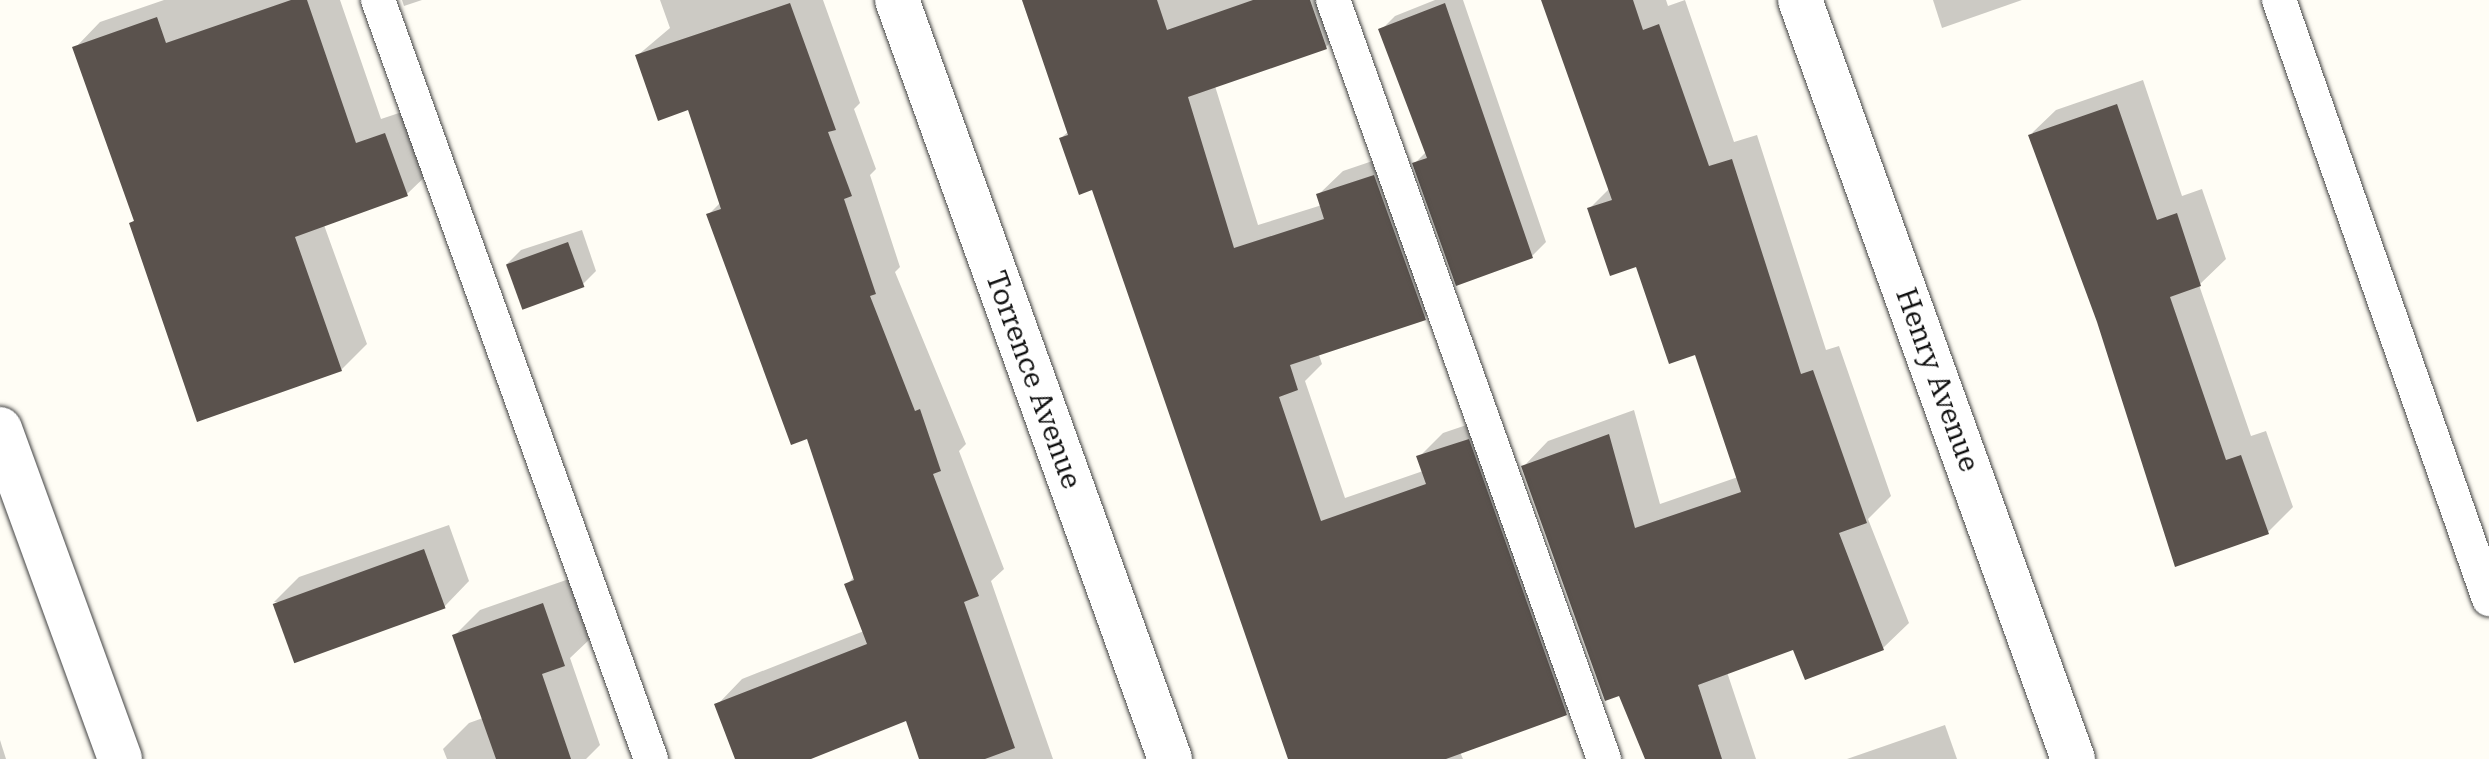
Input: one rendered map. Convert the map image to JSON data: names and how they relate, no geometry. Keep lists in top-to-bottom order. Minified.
{"streets":{"street":["Torrence Avenue","Henry Avenue"]}}
